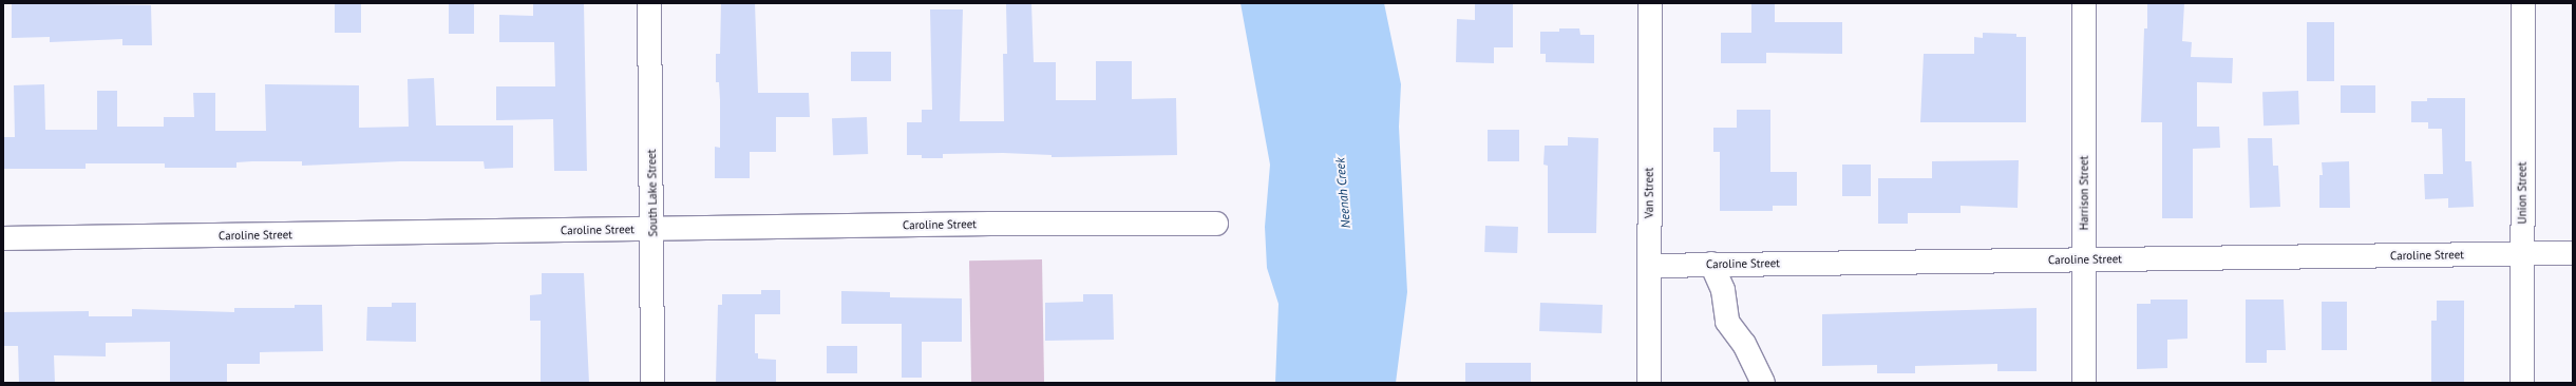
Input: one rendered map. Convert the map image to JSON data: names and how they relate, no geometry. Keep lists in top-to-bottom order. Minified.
{"streets":{"street":["South Lake Street","Van Street","Harrison Street","Union Street","Caroline Street"]},"crossings":[["South Lake Street","Caroline Street"],["Van Street","Caroline Street"],["Harrison Street","Caroline Street"],["Union Street","Caroline Street"]],"water":["Neenah Creek"]}
